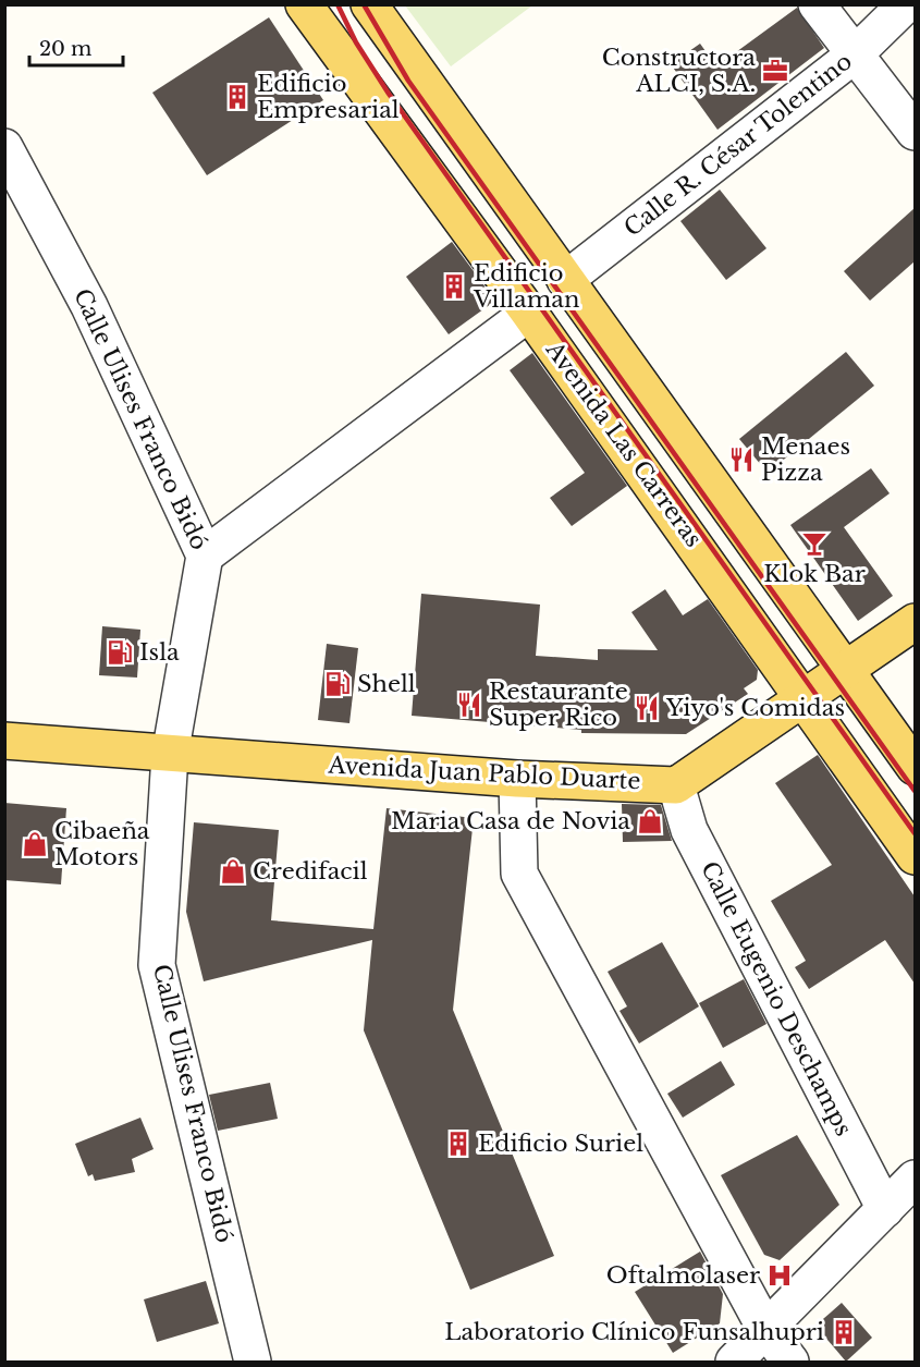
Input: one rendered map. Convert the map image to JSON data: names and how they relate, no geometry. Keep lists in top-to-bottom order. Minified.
{"streets":{"main road":["Avenida Las Carreras","Avenida Juan Pablo Duarte"],"street":["Calle R. César Tolentino","Calle Ulises Franco Bidó","Calle Eugenio Deschamps"]},"crossings":[["Calle Ulises Franco Bidó","Avenida Juan Pablo Duarte"],["Avenida Juan Pablo Duarte","Calle Eugenio Deschamps"]],"places":{"office":["Constructora ALCI, S.A."],"building":["Edificio Empresarial","Edificio Villaman","Edificio Suriel","Laboratorio Clínico Funsalhupri"],"restaurant":["Menaes Pizza","Restaurante Super Rico","Yiyo's Comidas"],"bar":["Klok Bar"],"fuel station":["Isla","Shell"],"shop":["Maria Casa de Novia","Cibaeña Motors","Credifacil"],"hospital":["Oftalmolaser"]},"scale_bar":"20 m"}
